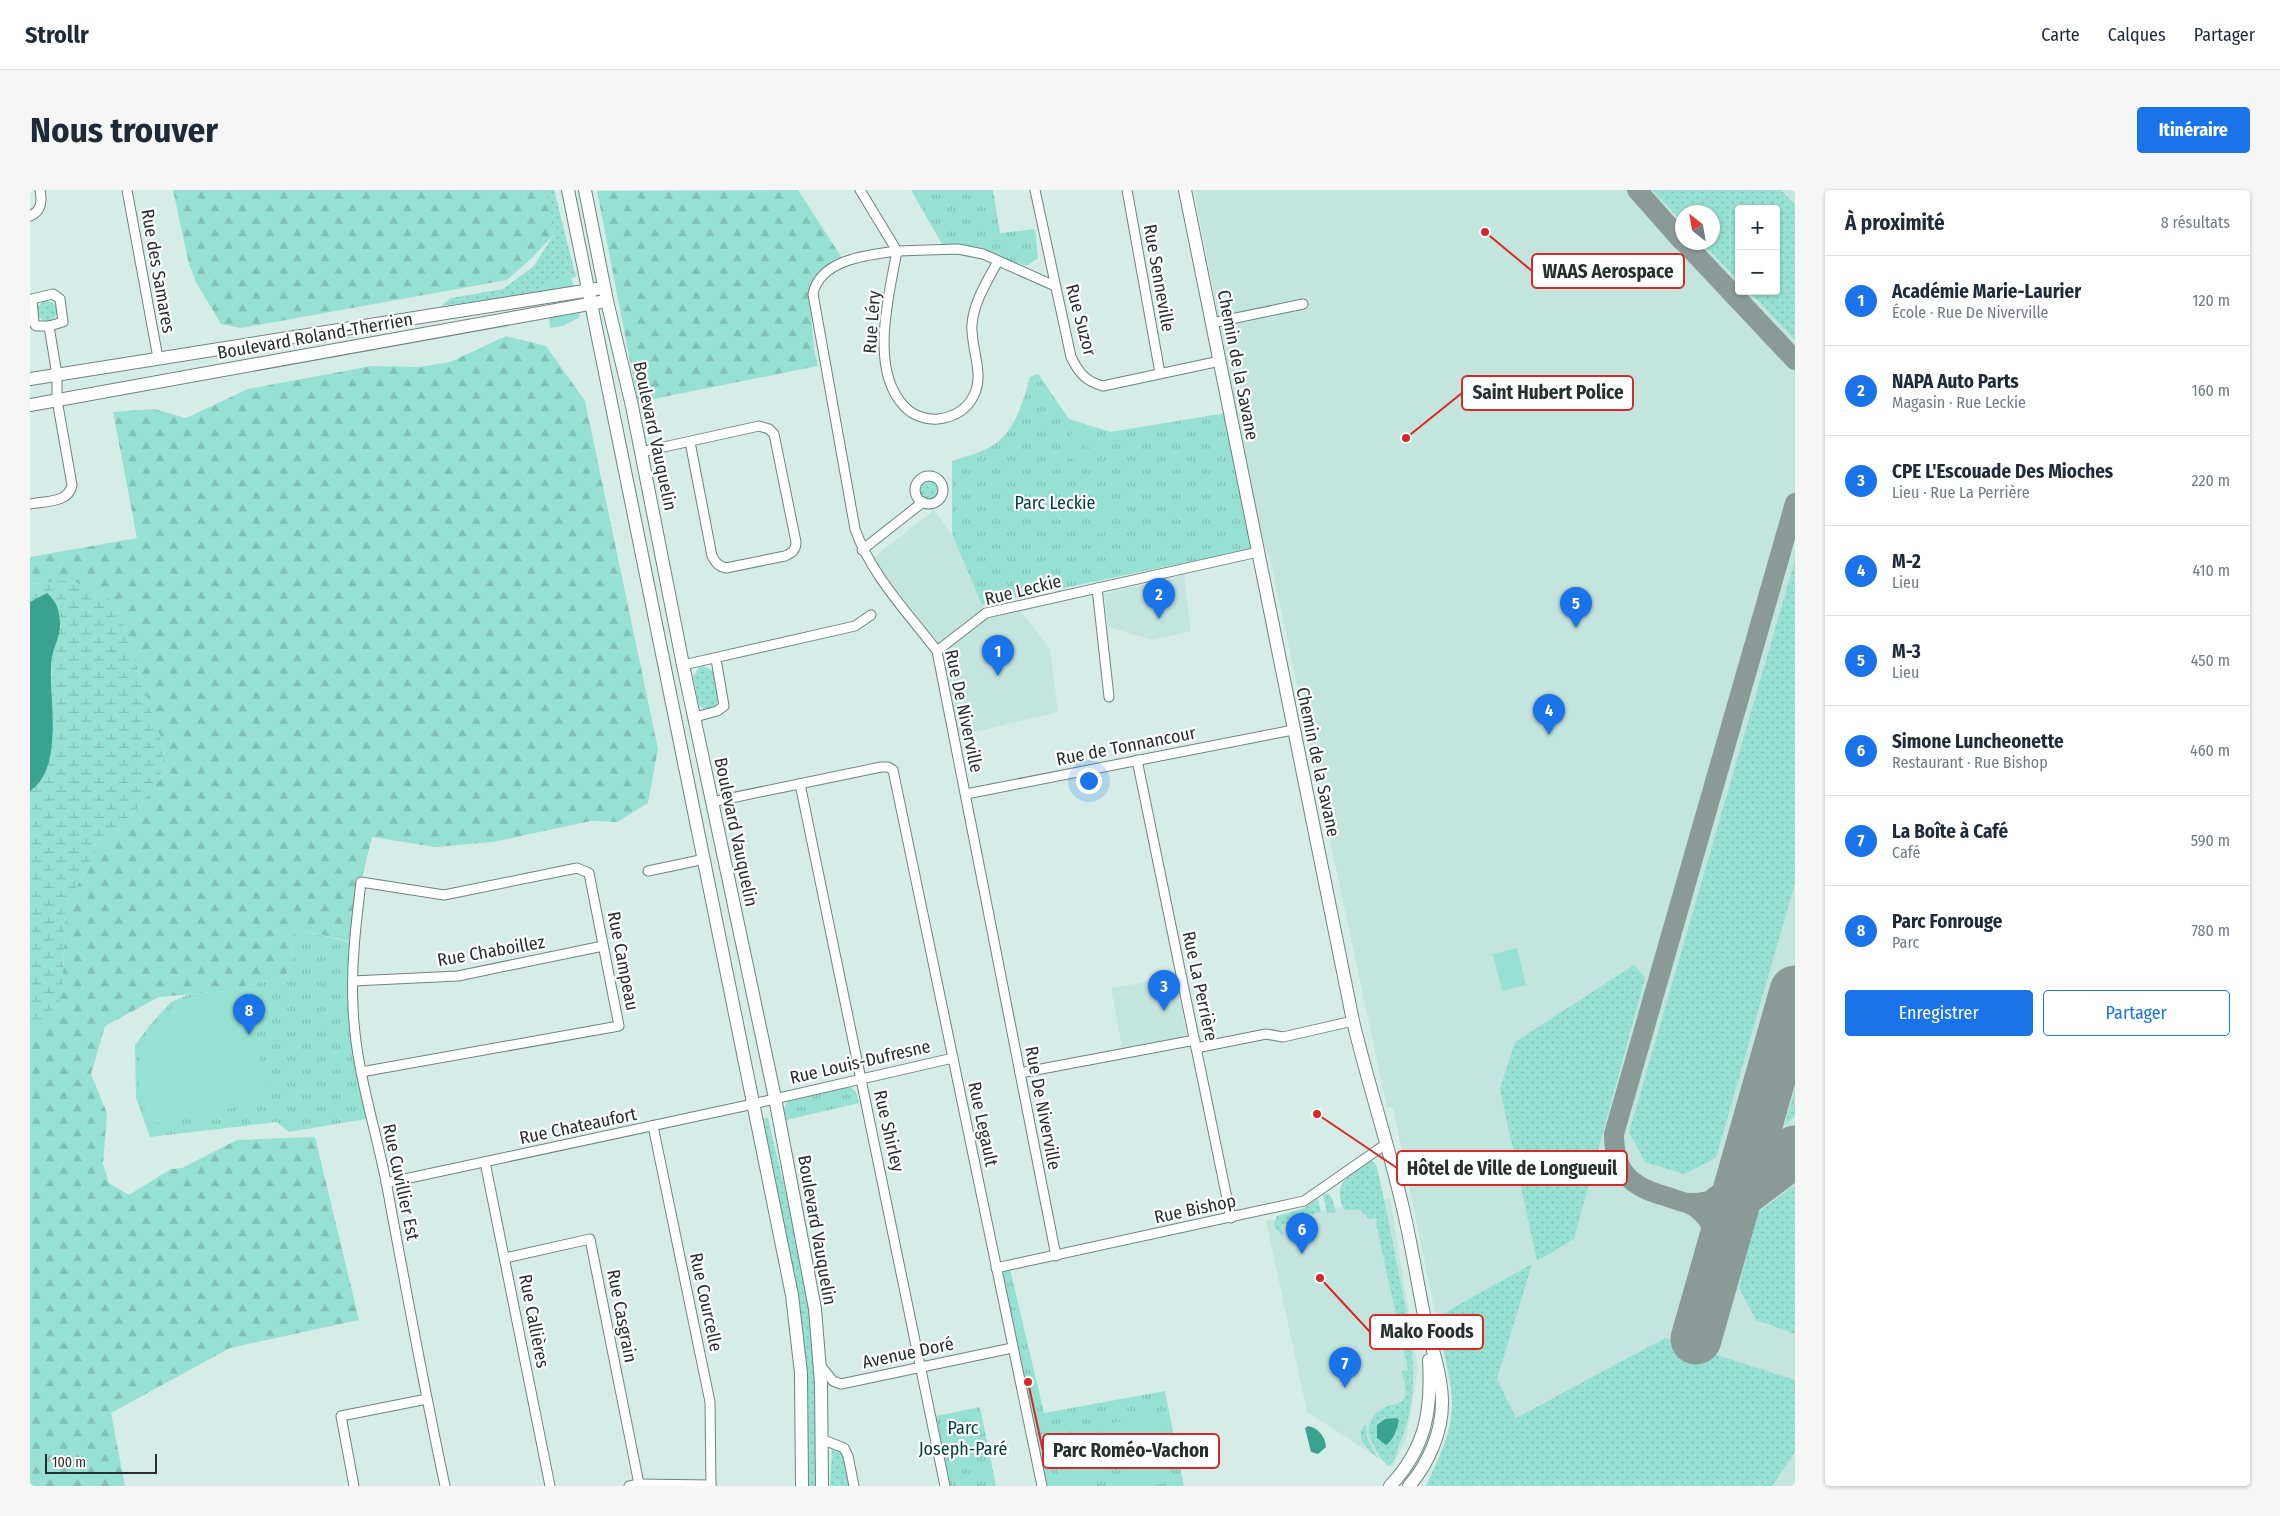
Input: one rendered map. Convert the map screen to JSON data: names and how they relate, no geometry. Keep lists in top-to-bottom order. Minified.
{"streets":{"street":["Rue des Samares","Rue Senneville","Rue Suzor","Rue Léry","Boulevard Roland-Therrien","Chemin de la Savane","Boulevard Vauquelin","Rue Leckie","Rue De Niverville","Rue de Tonnancour","Rue Chaboillez","Rue Campeau","Rue La Perrière","Rue Louis-Dufresne","Rue Legault","Rue Chateaufort","Rue Shirley","Rue Cuvillier Est","Rue Bishop","Rue Courcelle","Rue Casgrain","Rue Callières","Avenue Doré"]},"crossings":[["Rue des Samares","Boulevard Roland-Therrien"],["Rue Senneville","Rue Suzor"],["Rue Suzor","Chemin de la Savane"],["Rue Suzor","Rue De Niverville"],["Rue Léry","Rue De Niverville"],["Boulevard Roland-Therrien","Boulevard Vauquelin"],["Chemin de la Savane","Rue Leckie"],["Chemin de la Savane","Rue de Tonnancour"],["Chemin de la Savane","Rue Bishop"],["Boulevard Vauquelin","Rue Louis-Dufresne"],["Boulevard Vauquelin","Rue Chateaufort"],["Boulevard Vauquelin","Avenue Doré"],["Rue Leckie","Rue De Niverville"],["Rue De Niverville","Rue de Tonnancour"],["Rue De Niverville","Rue Bishop"],["Rue de Tonnancour","Rue La Perrière"],["Rue Chaboillez","Rue Campeau"],["Rue Chaboillez","Rue Cuvillier Est"],["Rue Campeau","Rue Cuvillier Est"],["Rue La Perrière","Rue Bishop"],["Rue Louis-Dufresne","Rue Legault"],["Rue Louis-Dufresne","Rue Chateaufort"],["Rue Louis-Dufresne","Rue Shirley"],["Rue Legault","Rue Shirley"],["Rue Legault","Rue Bishop"],["Rue Legault","Avenue Doré"],["Rue Chateaufort","Rue Cuvillier Est"],["Rue Chateaufort","Rue Courcelle"],["Rue Chateaufort","Rue Callières"],["Rue Shirley","Avenue Doré"],["Rue Casgrain","Rue Callières"]],"parks":["Parc Leckie","Parc Joseph-Paré"],"places":["WAAS Aerospace","Saint Hubert Police","Hôtel de Ville de Longueuil","Mako Foods","Parc Roméo-Vachon"],"scale_bar":"100 m","north":"top left","page":{"header":"Strollr","nav":["Carte","Calques","Partager"],"buttons":["Itinéraire",["Enregistrer","Partager"]],"title":"Nous trouver","heading":["À proximité","8 résultats"],"map_buttons":["+","−"],"list":[{"mark":"1","name":"Académie Marie-Laurier","note":"École · Rue De Niverville","value":"120 m"},{"mark":"2","name":"NAPA Auto Parts","note":"Magasin · Rue Leckie","value":"160 m"},{"mark":"3","name":"CPE L'Escouade Des Mioches","note":"Lieu · Rue La Perrière","value":"220 m"},{"mark":"4","name":"M-2","note":"Lieu","value":"410 m"},{"mark":"5","name":"M-3","note":"Lieu","value":"450 m"},{"mark":"6","name":"Simone Luncheonette","note":"Restaurant · Rue Bishop","value":"460 m"},{"mark":"7","name":"La Boîte à Café","note":"Café","value":"590 m"},{"mark":"8","name":"Parc Fonrouge","note":"Parc","value":"780 m"}],"pins":["2","5","1","4","3","8","6","7"],"scale":"100 m"}}
